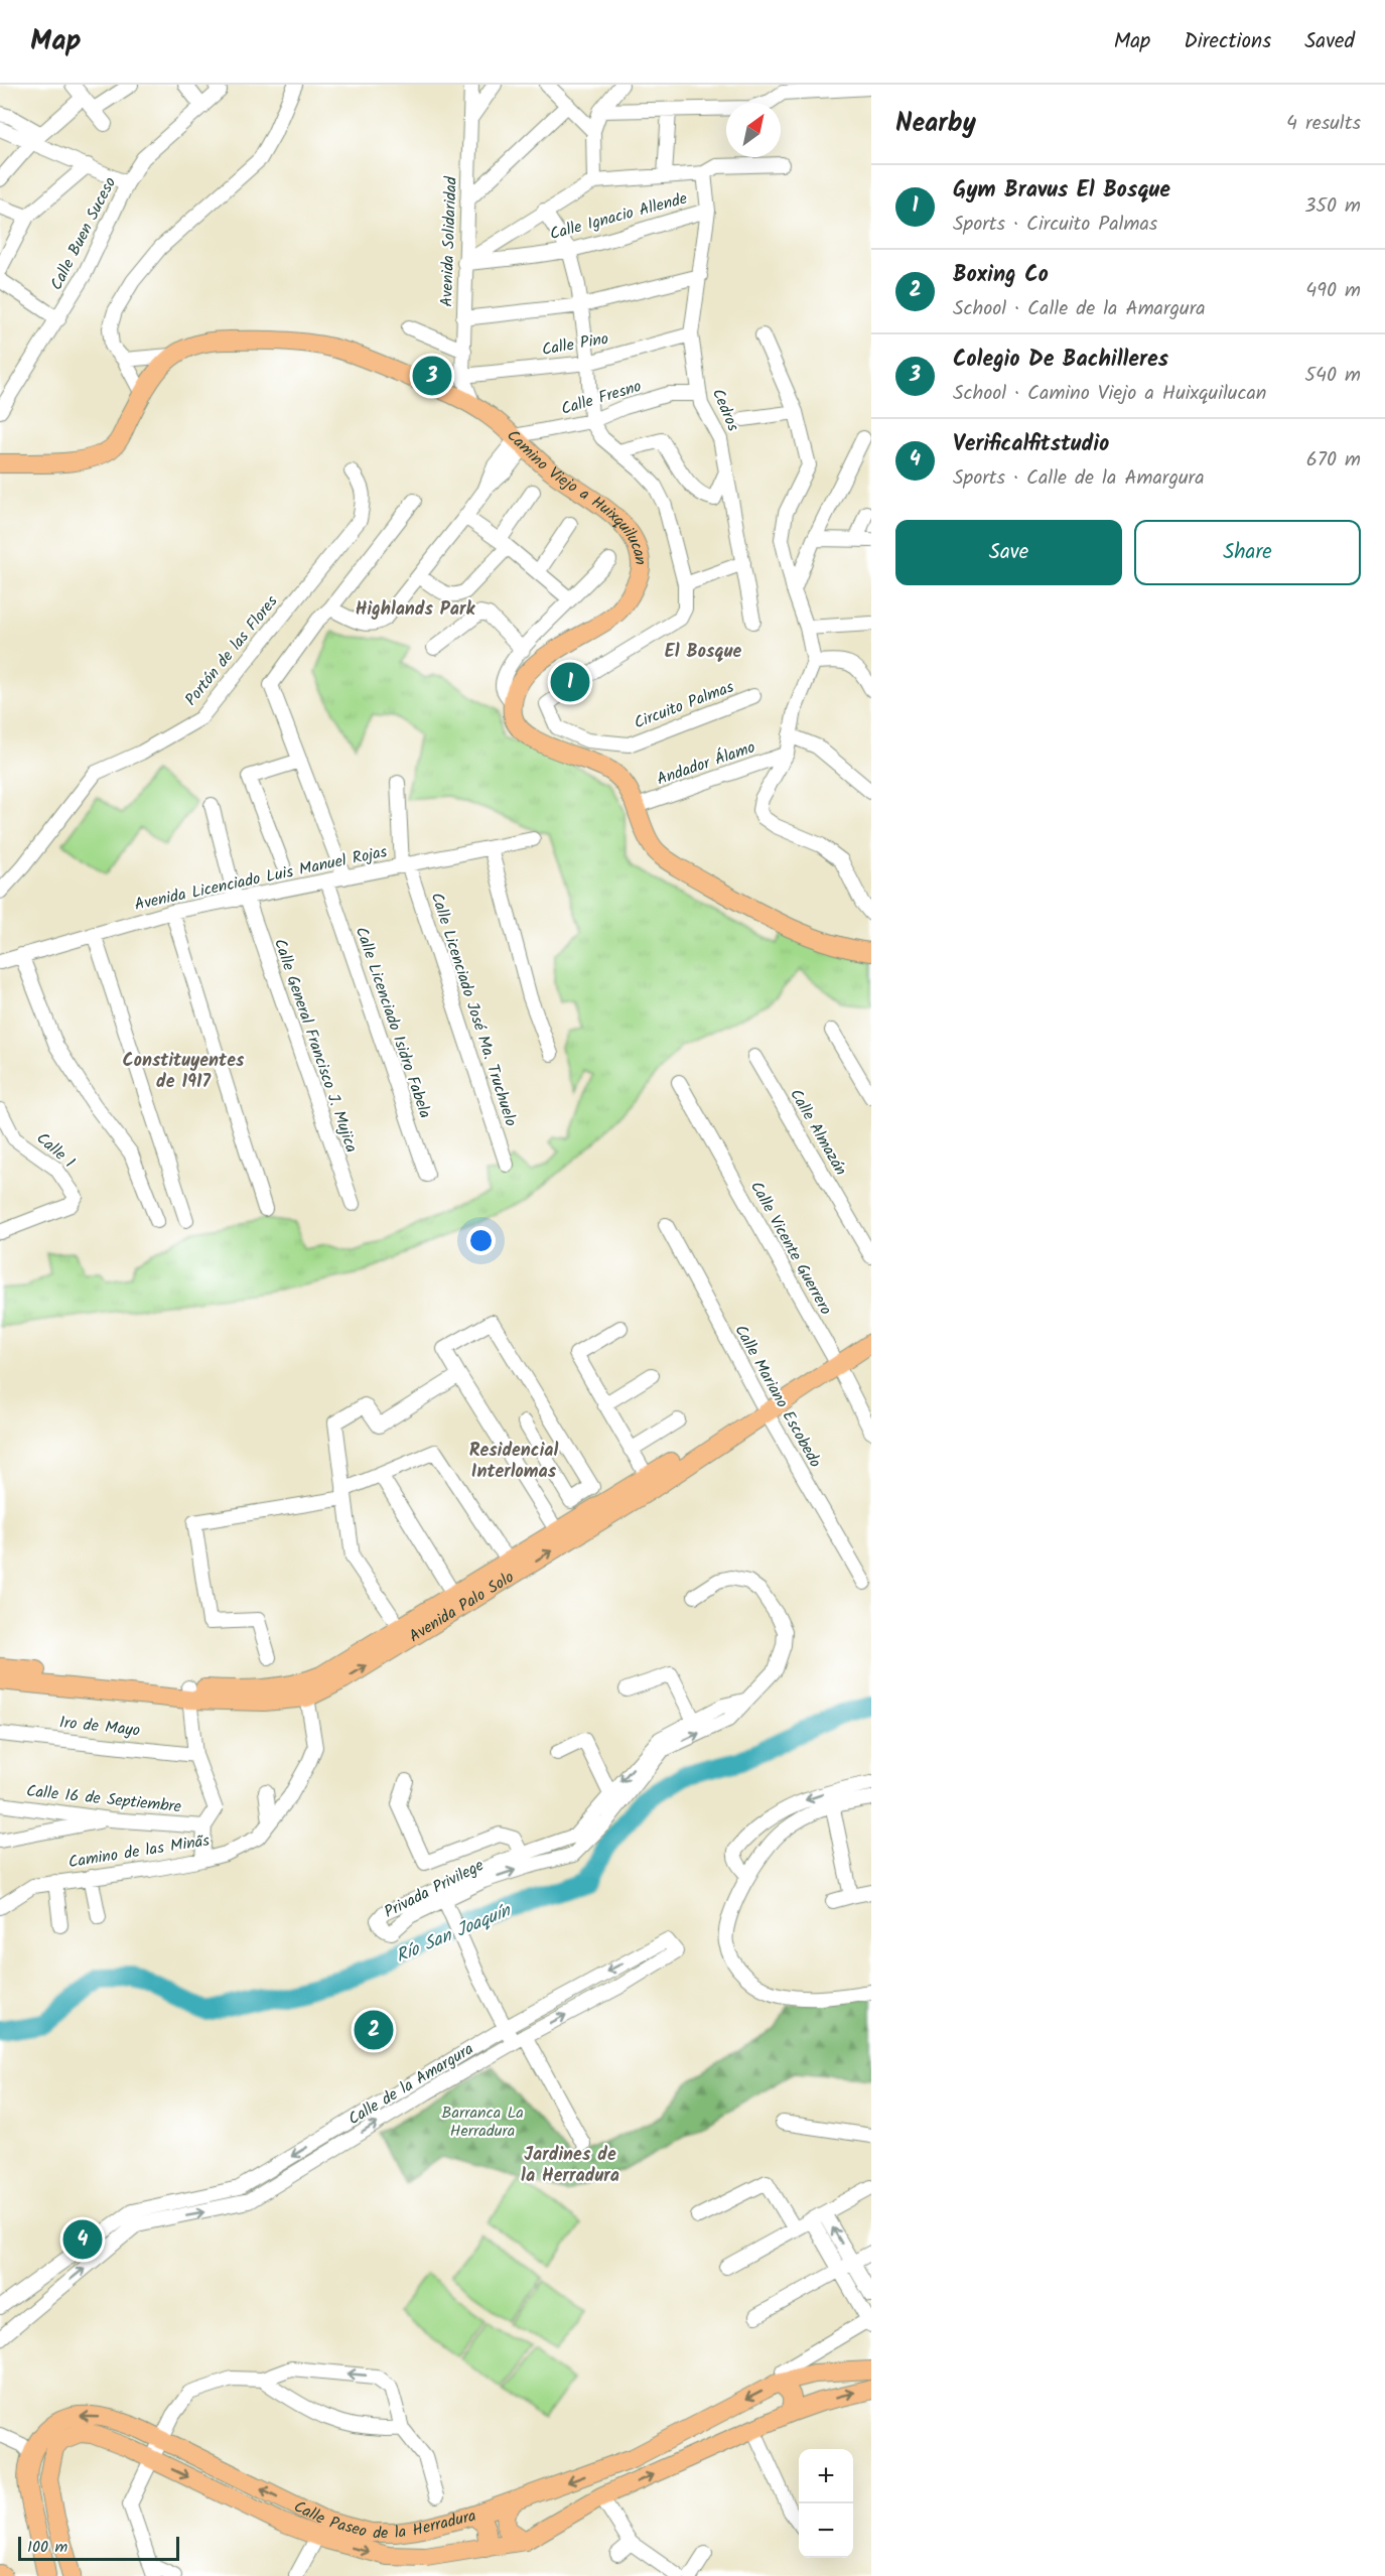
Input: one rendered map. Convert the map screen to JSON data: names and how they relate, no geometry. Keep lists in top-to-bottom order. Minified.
{"streets":{"main road":["Camino Viejo a Huixquilucan","Avenida Palo Solo","Calle Paseo de la Herradura"],"street":["Calle Ignacio Allende","Calle Buen Suceso","Avenida Solidaridad","Calle Pino","Calle Fresno","Cedros","Portón de las Flores","Circuito Palmas","Andador Álamo","Avenida Licenciado Luis Manuel Rojas","Calle Licenciado José Ma. Truchuelo","Calle Licenciado Isidro Fabela","Calle General Francisco J. Mujica","Calle Almazán","Calle 1","Calle Vicente Guerrero","Calle Mariano Escobedo","1ro de Mayo","Calle 16 de Septiembre","Camino de las Minãs","Privada Privilege","Calle de la Amargura"]},"crossings":[["Calle Ignacio Allende","Avenida Solidaridad"],["Calle Ignacio Allende","Cedros"],["Avenida Solidaridad","Calle Pino"],["Avenida Solidaridad","Camino Viejo a Huixquilucan"],["Calle Pino","Cedros"],["Calle Fresno","Cedros"],["Calle Fresno","Camino Viejo a Huixquilucan"],["Calle Fresno","Circuito Palmas"],["Avenida Licenciado Luis Manuel Rojas","Calle Licenciado José Ma. Truchuelo"],["Avenida Licenciado Luis Manuel Rojas","Calle Licenciado Isidro Fabela"],["Avenida Licenciado Luis Manuel Rojas","Calle General Francisco J. Mujica"],["Calle Vicente Guerrero","Avenida Palo Solo"],["Calle Mariano Escobedo","Avenida Palo Solo"],["Avenida Palo Solo","Camino de las Minãs"]],"districts":["Highlands Park","El Bosque","Constituyentes de 1917","Residencial Interlomas","Jardines de la Herradura"],"water":["Río San Joaquín"],"parks":["Barranca La Herradura"],"scale_bar":"100 m","north":"top right","page":{"header":"Map","nav":["Map","Directions","Saved"],"heading":["Nearby","4 results"],"list":[{"mark":"1","name":"Gym Bravus El Bosque","note":"Sports · Circuito Palmas","value":"350 m"},{"mark":"2","name":"Boxing Co","note":"School · Calle de la Amargura","value":"490 m"},{"mark":"3","name":"Colegio De Bachilleres","note":"School · Camino Viejo a Huixquilucan","value":"540 m"},{"mark":"4","name":"Verificalfitstudio","note":"Sports · Calle de la Amargura","value":"670 m"}],"pins":["3","1","2","4"],"buttons":["Save","Share"],"map_buttons":["+","−"],"scale":"100 m"}}
